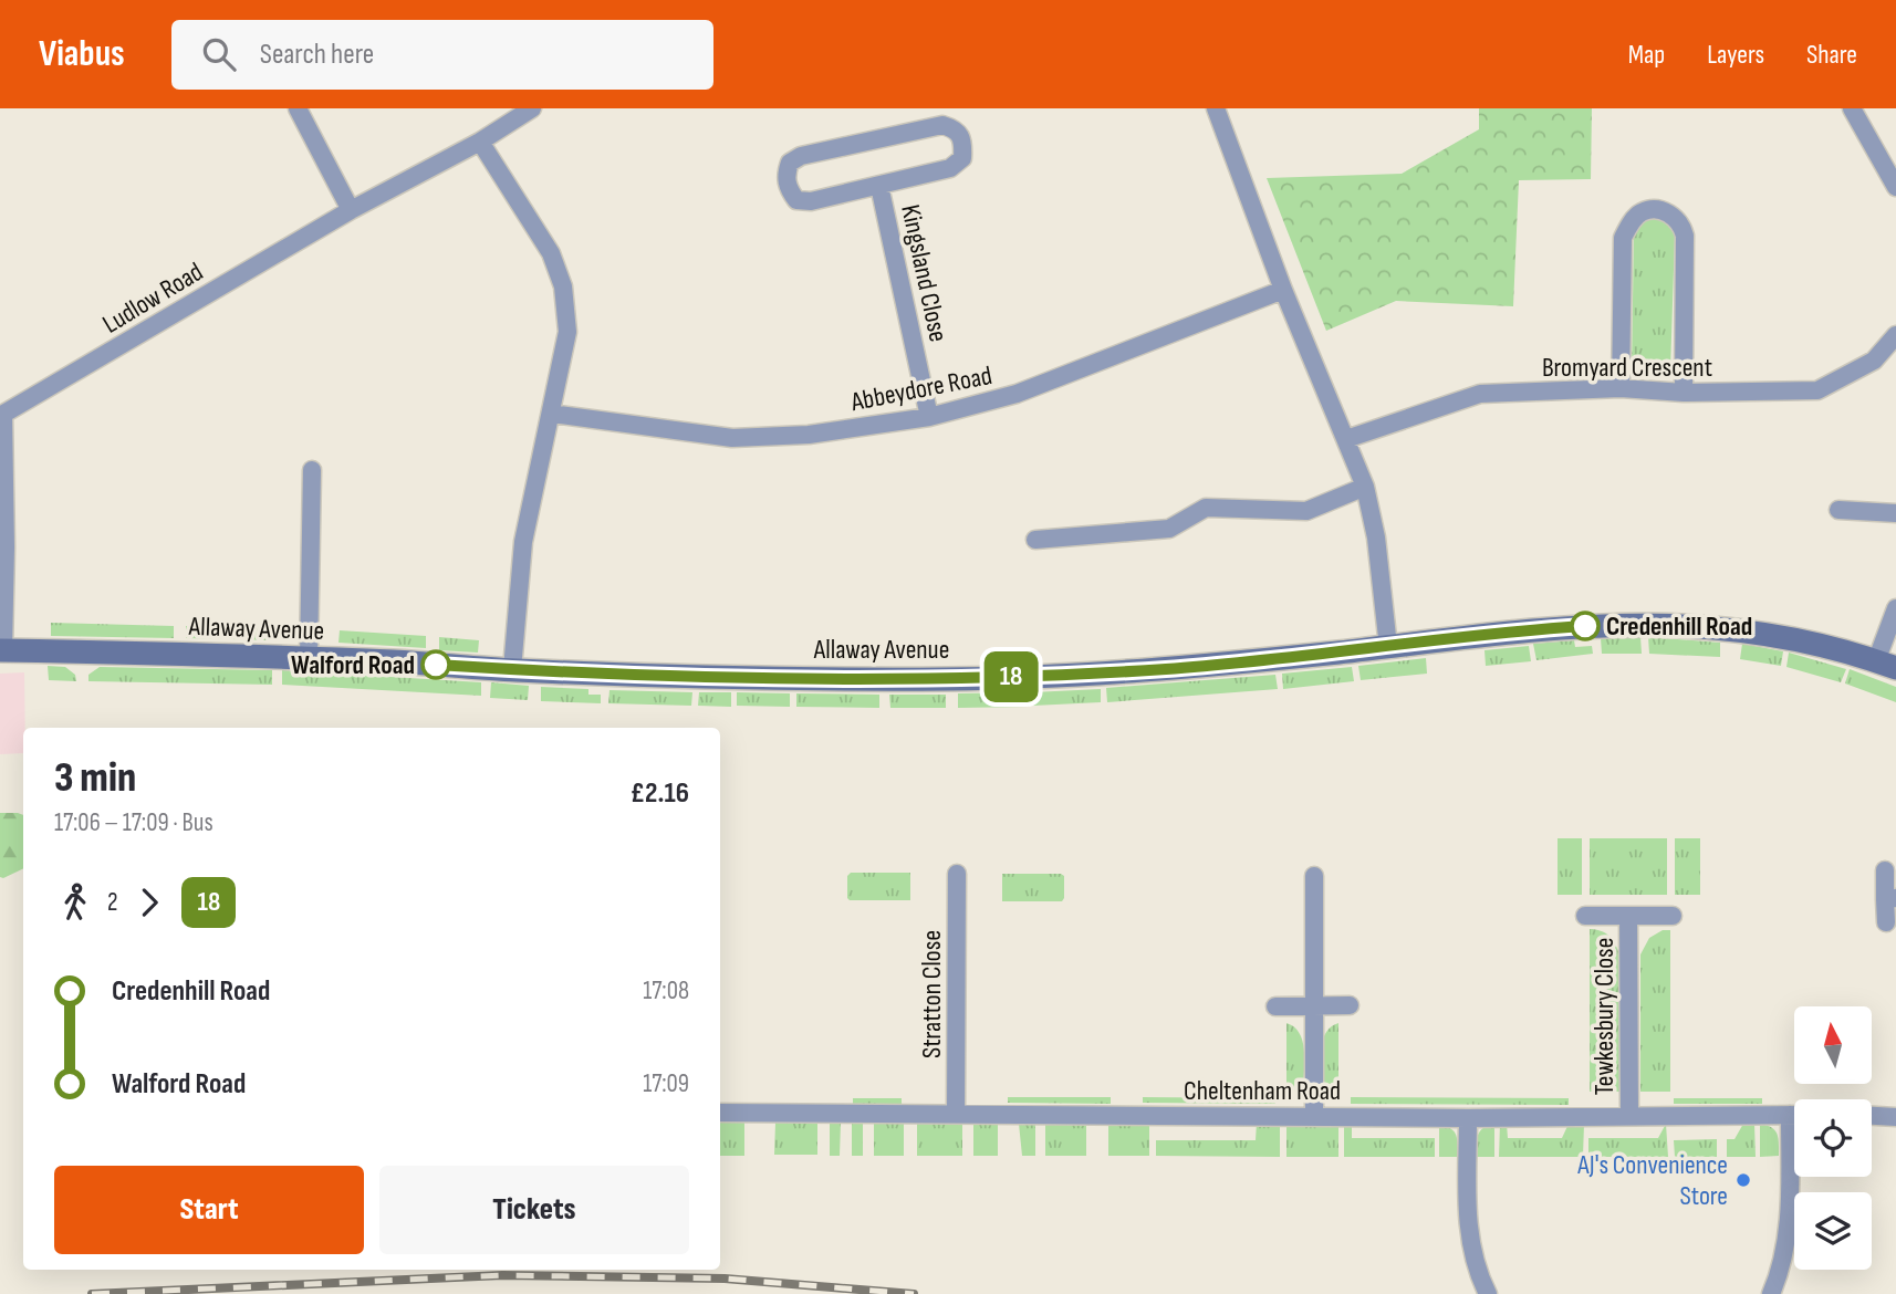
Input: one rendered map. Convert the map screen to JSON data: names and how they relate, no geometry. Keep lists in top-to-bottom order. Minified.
{"streets":{"street":["Kingsland Close","Ludlow Road","Bromyard Crescent","Abbeydore Road","Allaway Avenue","Stratton Close","Tewkesbury Close","Cheltenham Road"]},"crossings":[["Kingsland Close","Abbeydore Road"],["Ludlow Road","Allaway Avenue"],["Stratton Close","Cheltenham Road"],["Tewkesbury Close","Cheltenham Road"]],"places":["Credenhill Road","Walford Road","AJ's Convenience Store"],"lines":["bus line 18"],"north":"top","page":{"header":"Viabus","search":"Search here","nav":["Map","Layers","Share"],"on_map":"18","heading":["3 min","17:06 – 17:09 · Bus","£2.16"],"legs":["2","18"],"list":[{"name":"Credenhill Road","value":"17:08"},{"name":"Walford Road","value":"17:09"}],"buttons":["Start","Tickets"]}}
